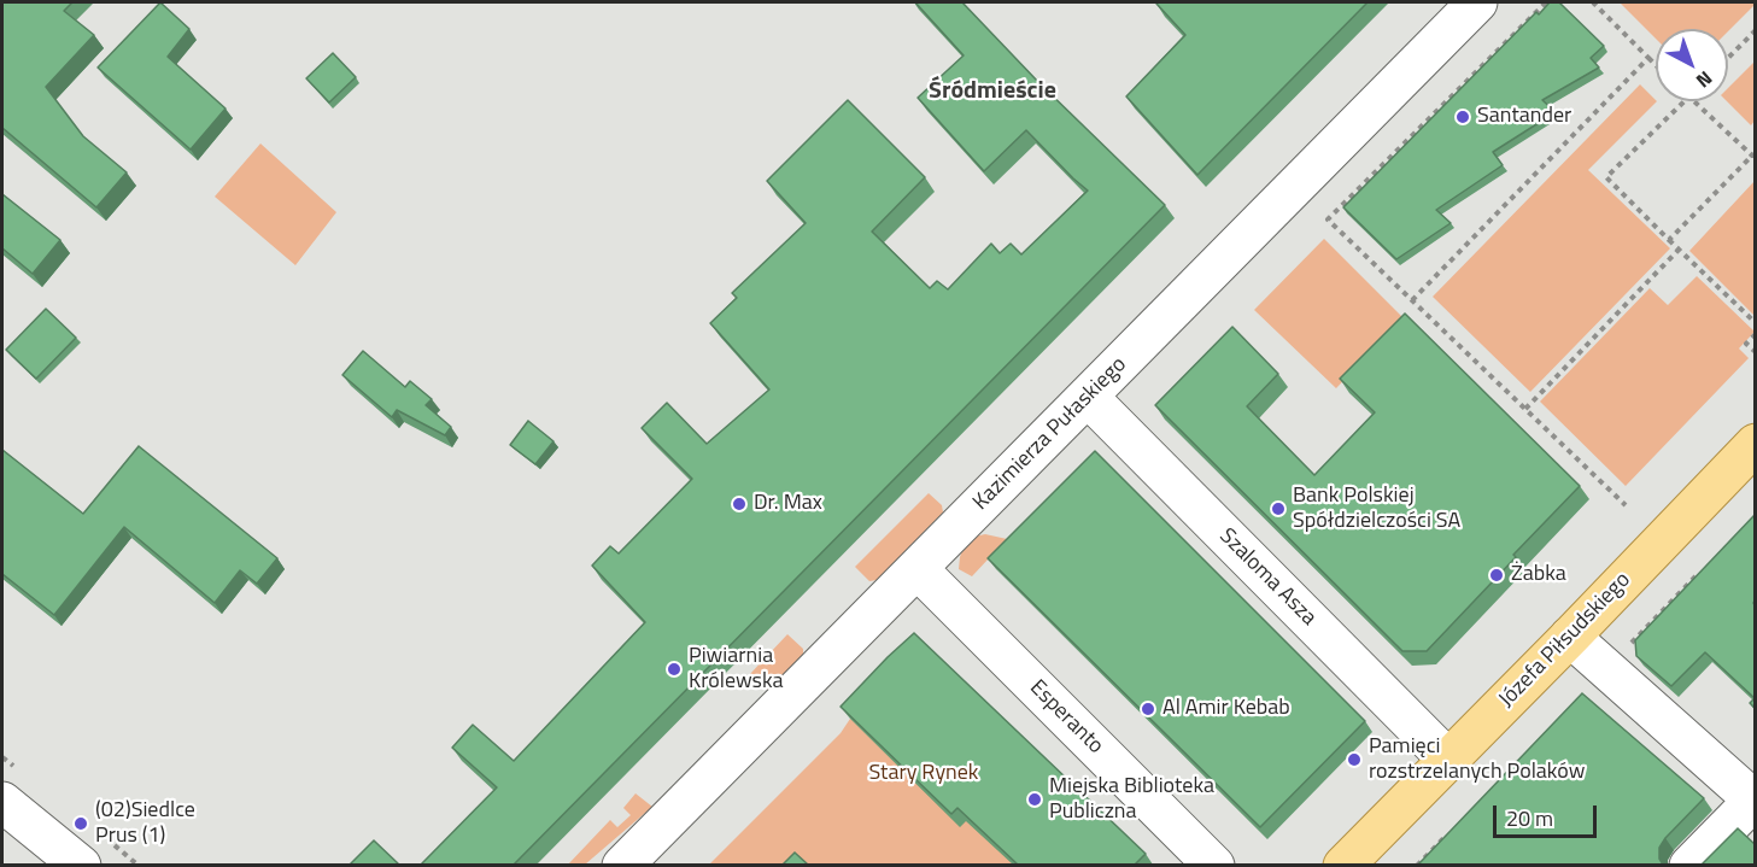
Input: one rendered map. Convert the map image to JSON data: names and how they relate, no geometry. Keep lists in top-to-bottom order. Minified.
{"streets":{"main road":["Józefa Piłsudskiego"],"street":["Kazimierza Pułaskiego","Szaloma Asza","Esperanto"]},"crossings":[["Kazimierza Pułaskiego","Szaloma Asza"],["Kazimierza Pułaskiego","Esperanto"],["Szaloma Asza","Józefa Piłsudskiego"]],"districts":["Śródmieście"],"parks":["Stary Rynek"],"places":["Santander","Dr. Max","Bank Polskiej Spółdzielczości SA","Żabka","Piwiarnia Królewska","Al Amir Kebab","Pamięci rozstrzelanych Polaków","Miejska Biblioteka Publiczna","(02)Siedlce Prus (1)"],"scale_bar":"20 m","north":"bottom right"}
